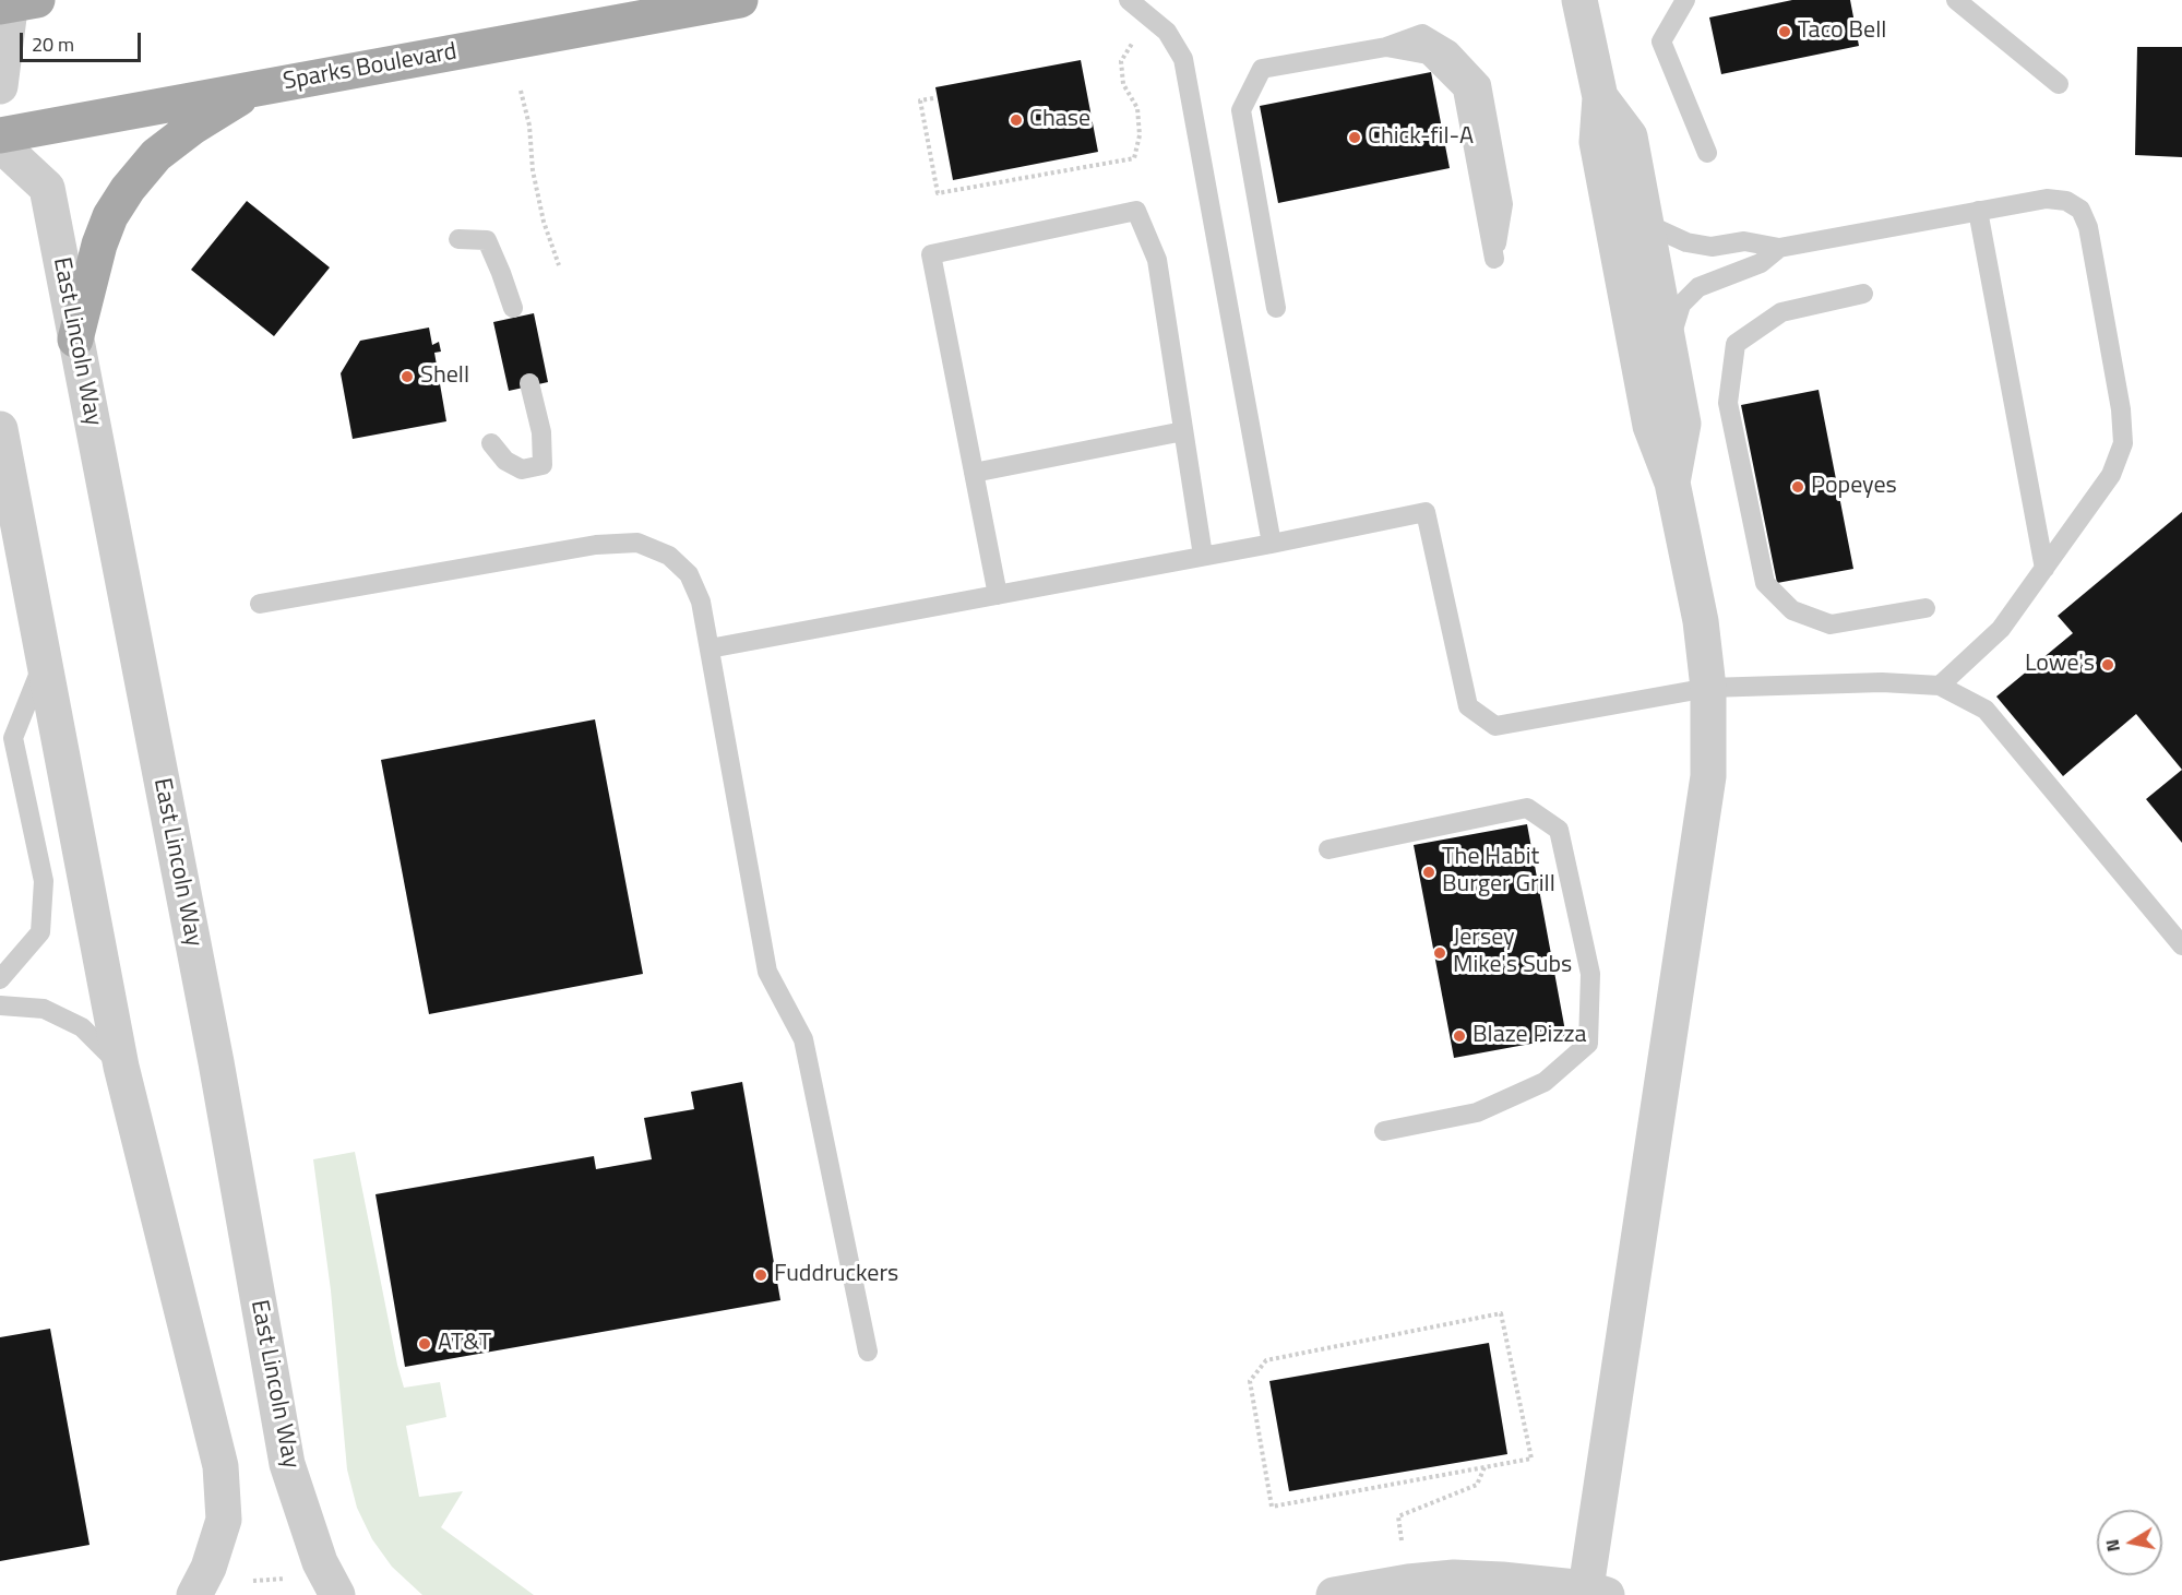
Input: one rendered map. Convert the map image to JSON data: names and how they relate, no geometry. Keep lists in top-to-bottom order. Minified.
{"streets":{"main road":["Sparks Boulevard"],"street":["East Lincoln Way"]},"places":["Taco Bell","Chase","Chick-fil-A","Shell","Popeyes","Lowe's","The Habit Burger Grill","Jersey Mike's Subs","Blaze Pizza","Fuddruckers","AT&T"],"scale_bar":"20 m","north":"left"}
